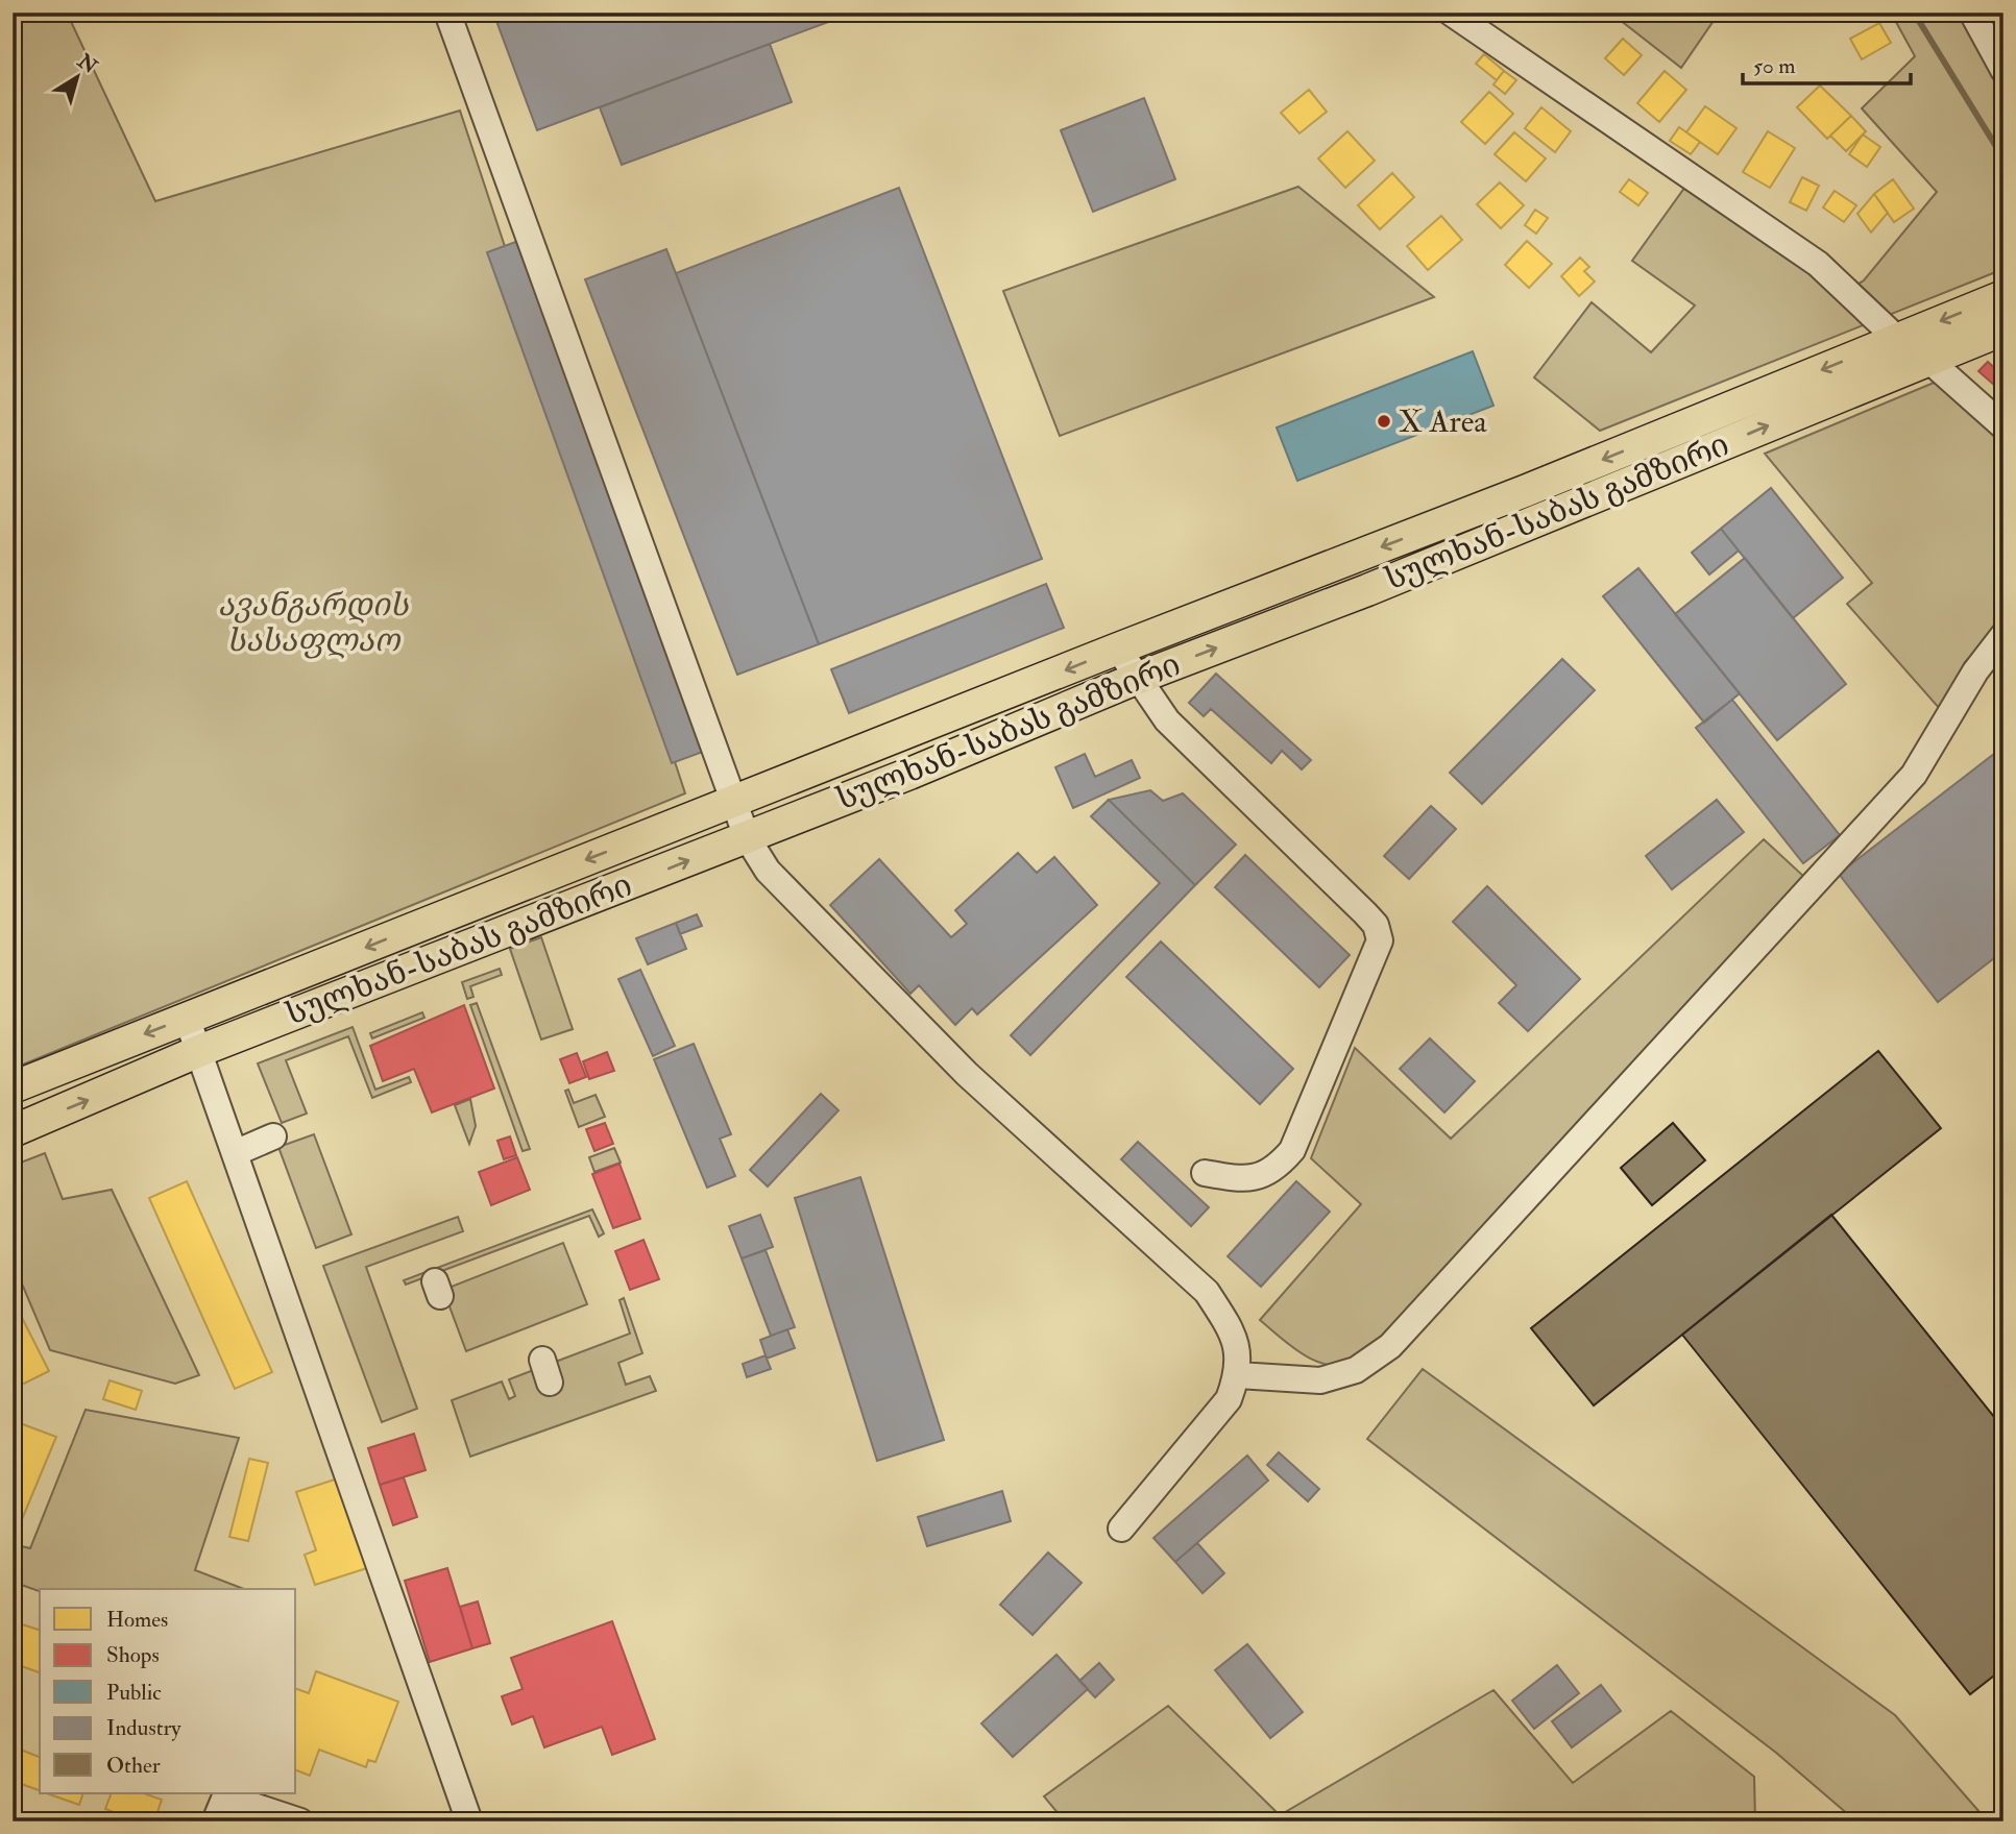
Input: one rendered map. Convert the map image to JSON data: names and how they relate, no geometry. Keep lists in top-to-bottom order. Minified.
{"streets":{"main road":["სულხან-საბას გამზირი"]},"parks":["ავანგარდის სასაფლაო"],"places":["X Area"],"legend":["Homes","Shops","Public","Industry","Other"],"scale_bar":"50 m","north":"top right"}
